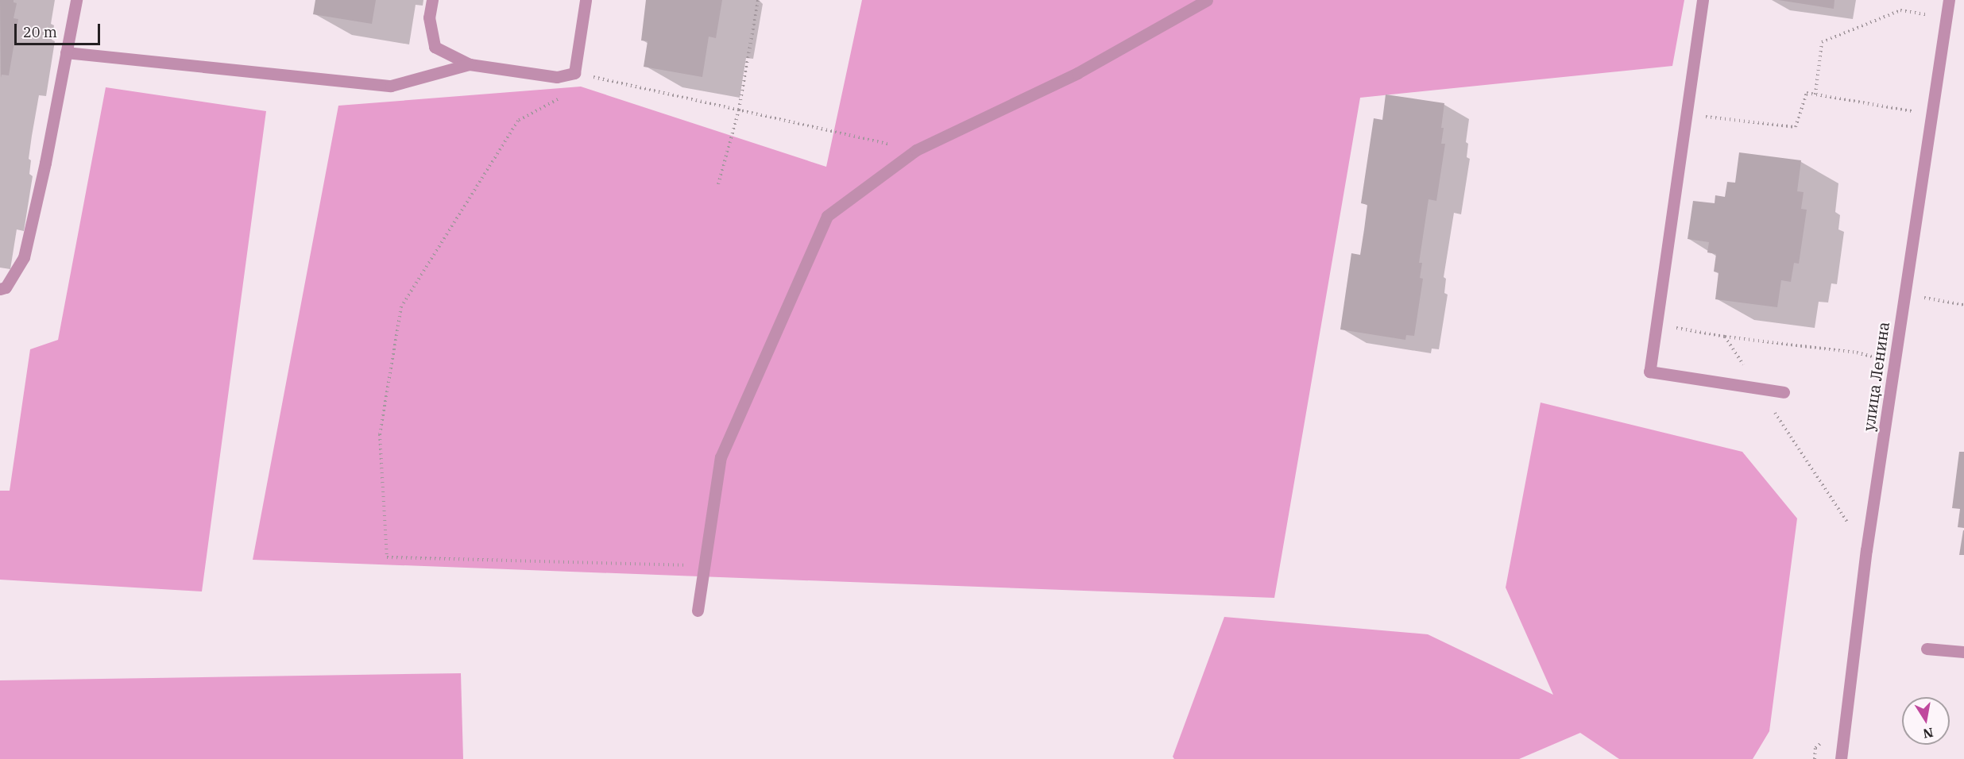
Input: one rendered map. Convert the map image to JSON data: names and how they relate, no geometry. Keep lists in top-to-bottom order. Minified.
{"streets":{"street":["улица Ленина"]},"scale_bar":"20 m","north":"bottom"}
